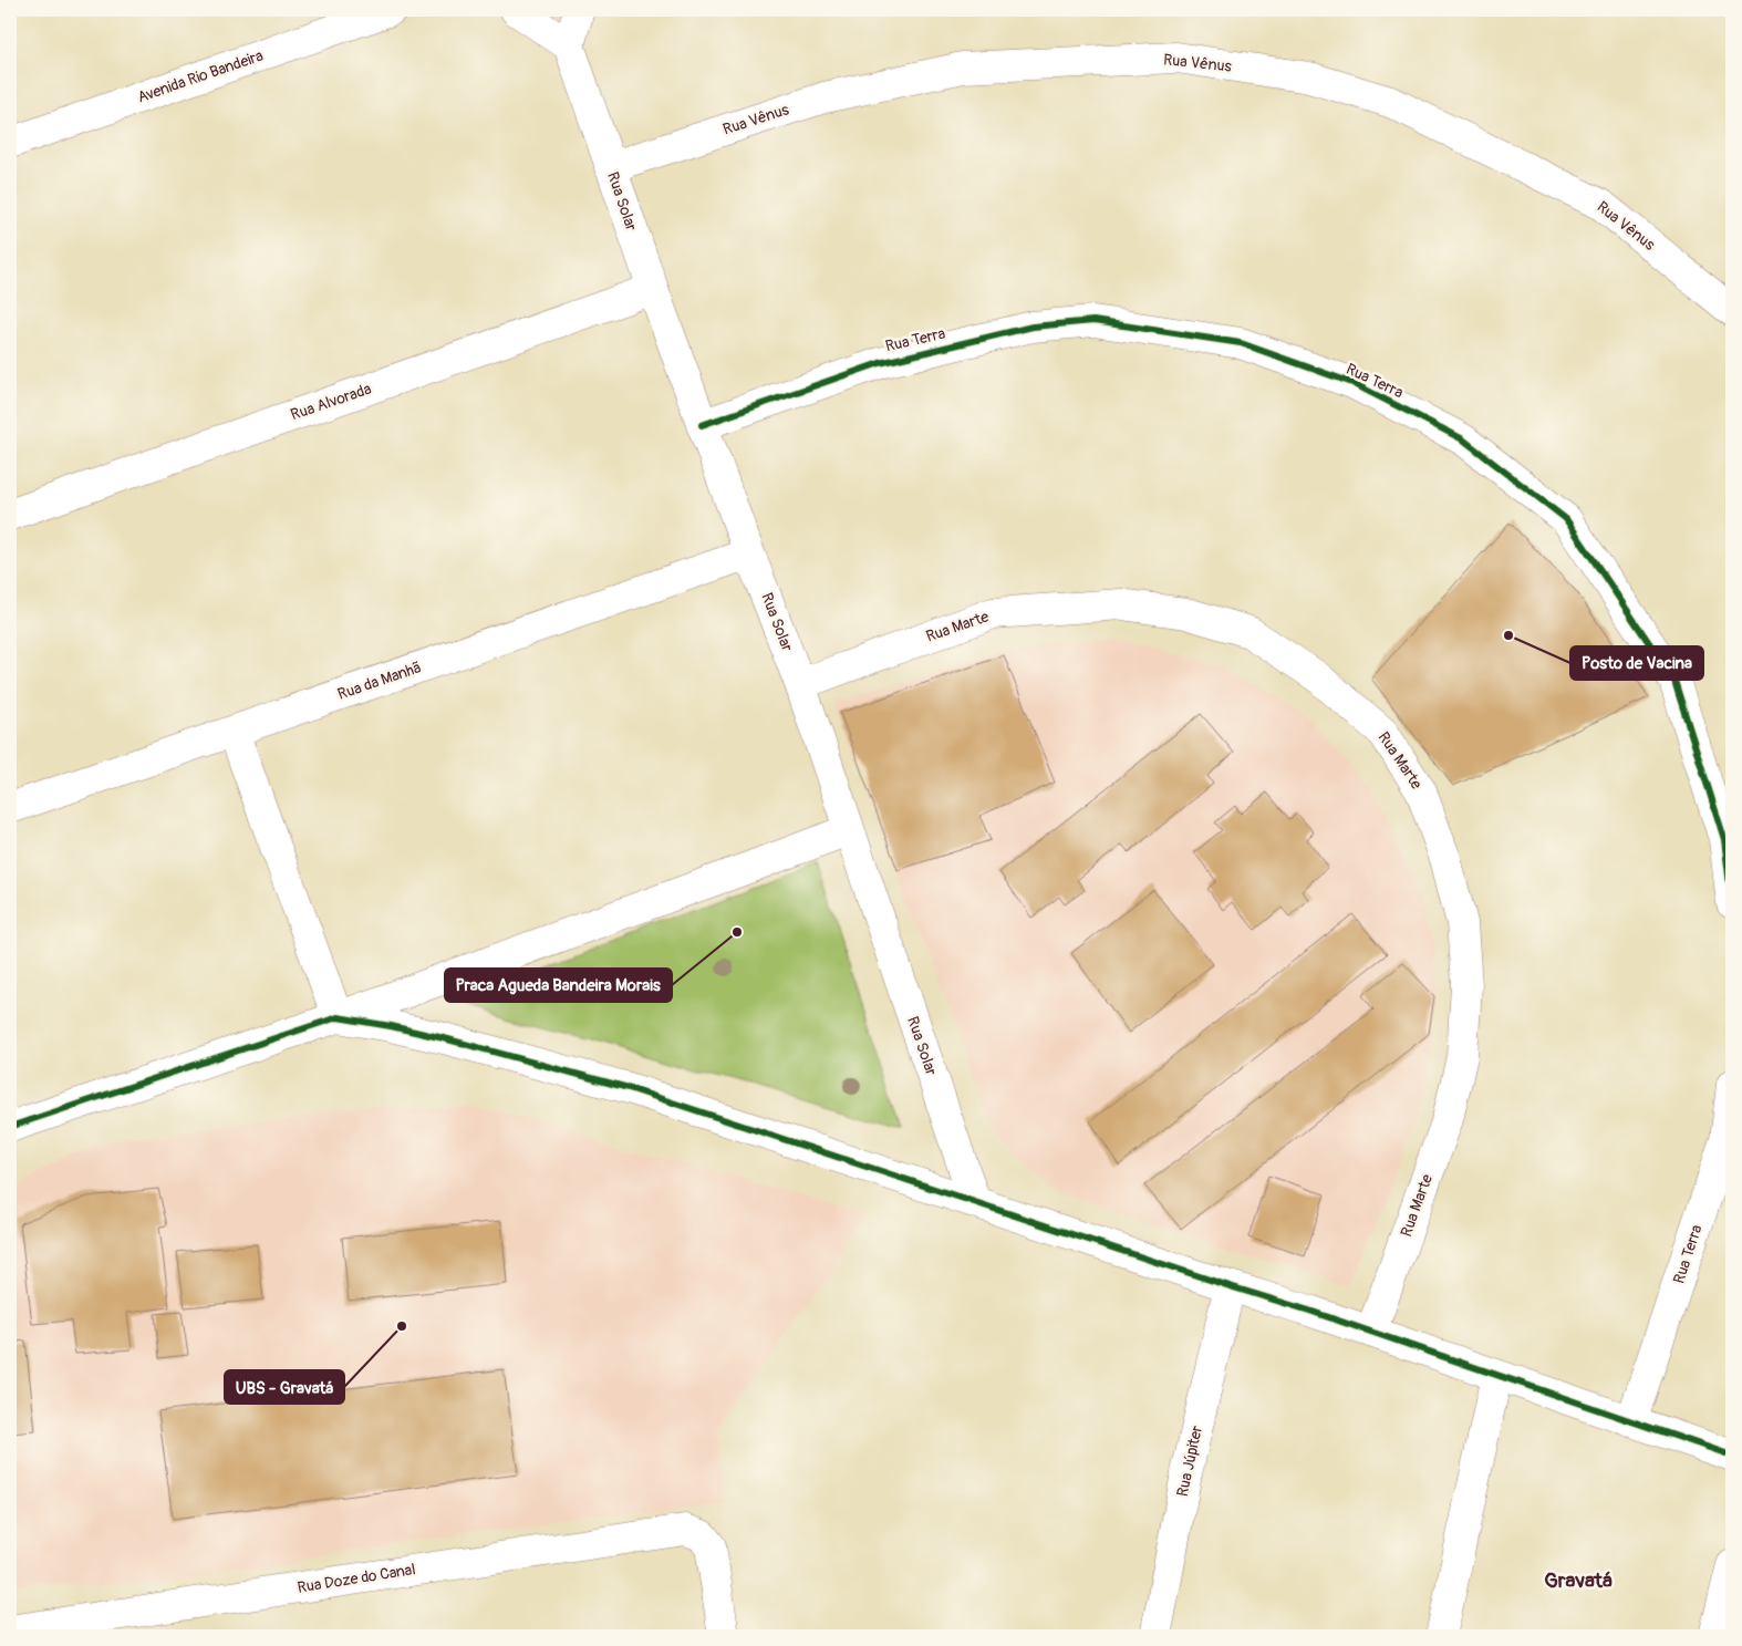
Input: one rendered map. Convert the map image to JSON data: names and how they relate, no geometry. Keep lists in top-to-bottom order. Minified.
{"streets":{"street":["Rua Vênus","Avenida Rio Bandeira","Rua Solar","Rua Terra","Rua Alvorada","Rua Marte","Rua da Manhã","Rua Júpiter","Rua Doze do Canal"]},"crossings":[["Rua Vênus","Rua Solar"],["Rua Solar","Rua Terra"],["Rua Solar","Rua Alvorada"],["Rua Solar","Rua Marte"],["Rua Solar","Rua da Manhã"]],"districts":["Gravatá"],"places":["Posto de Vacina","Praca Agueda Bandeira Morais","UBS - Gravatá"]}
